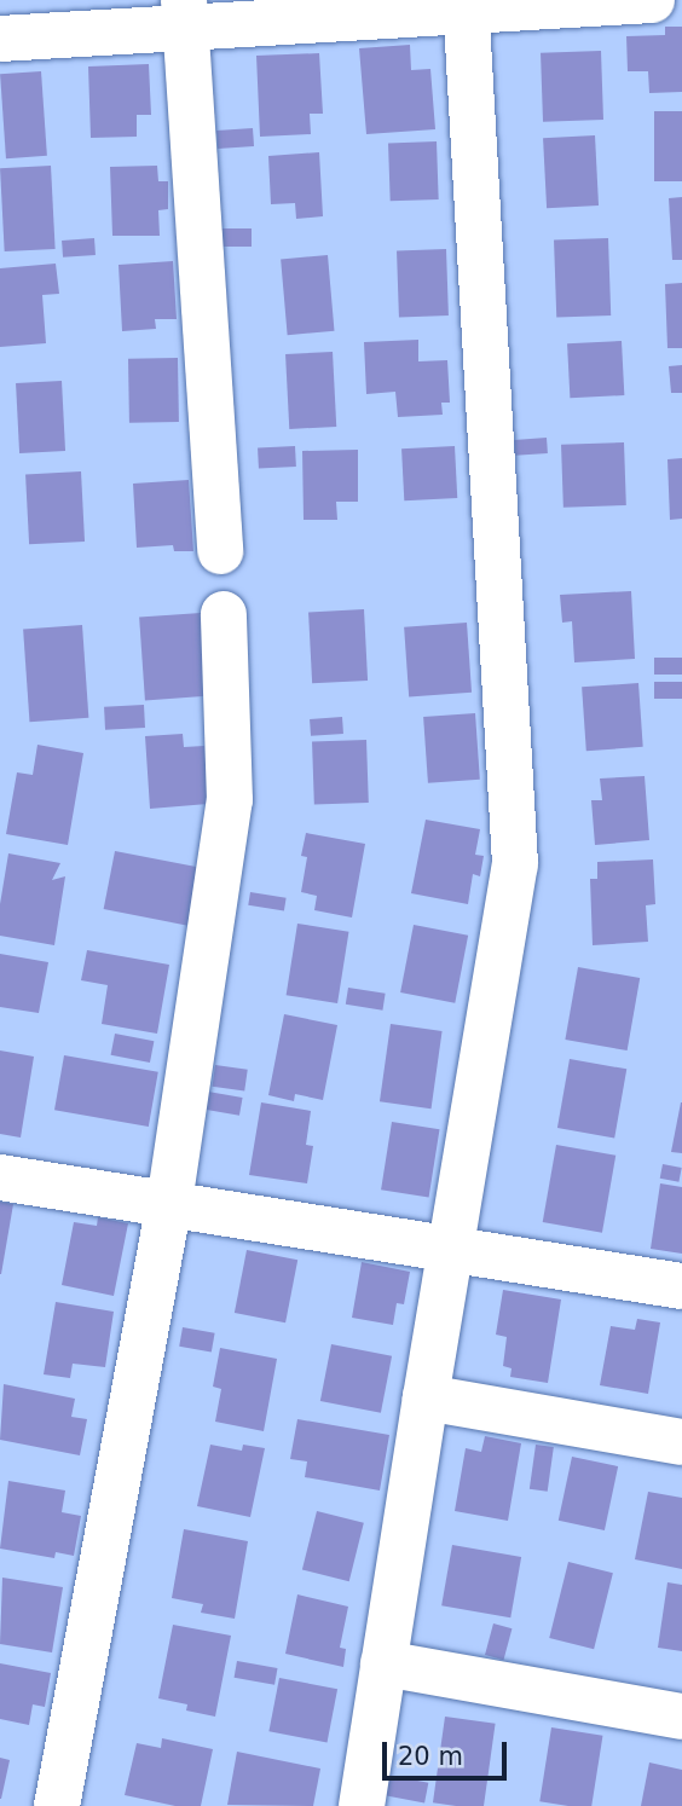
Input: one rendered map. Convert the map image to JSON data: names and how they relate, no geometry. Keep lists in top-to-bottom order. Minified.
{"scale_bar":"20 m"}
